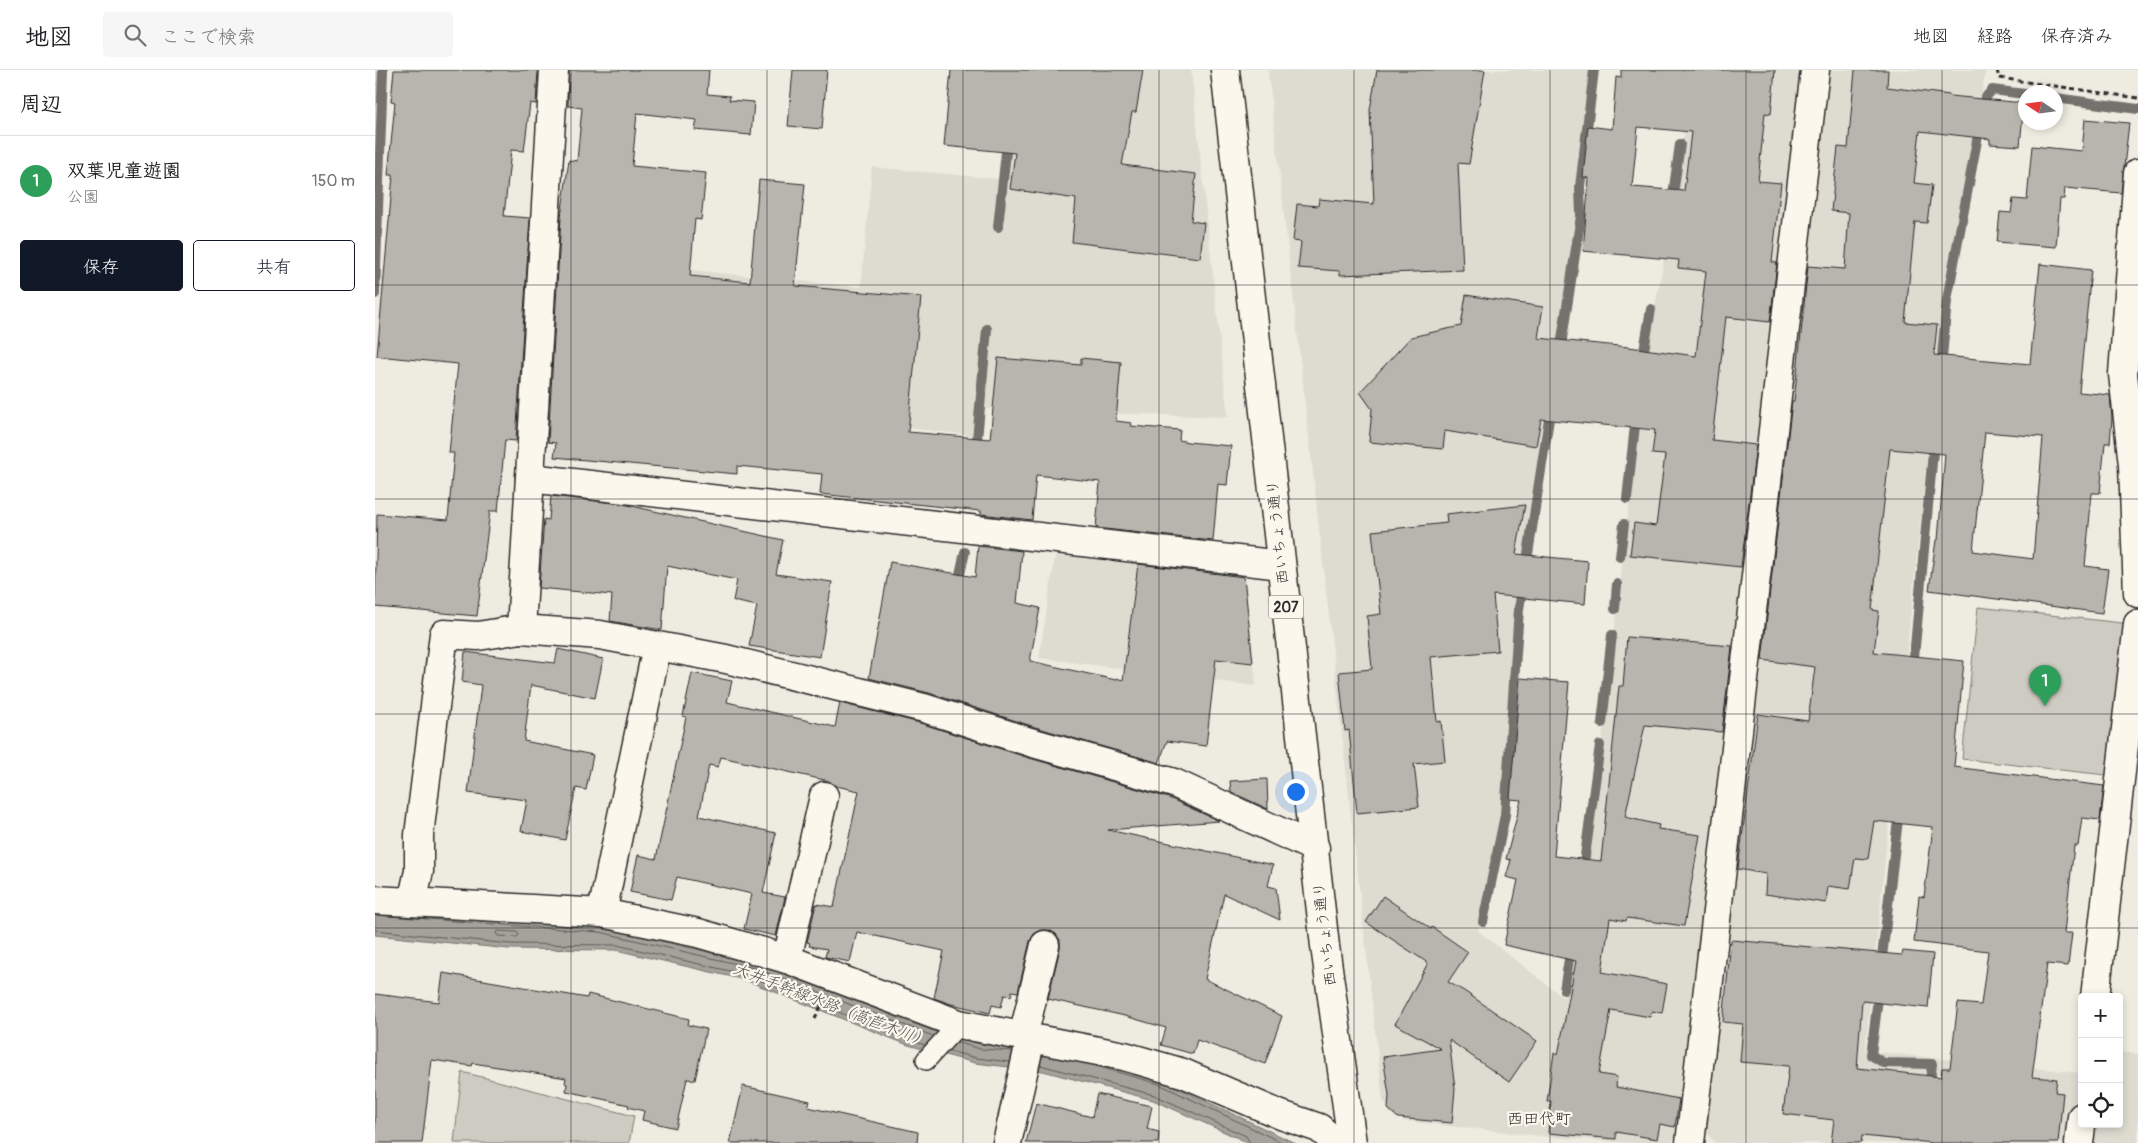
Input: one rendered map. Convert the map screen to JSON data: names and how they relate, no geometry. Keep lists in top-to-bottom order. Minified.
{"streets":{"main road":["西いちょう通り","207"]},"districts":["西田代町"],"water":["大井手幹線水路（萵苣木川）"],"north":"left","page":{"header":"地図","search":"ここで検索","nav":["地図","経路","保存済み"],"heading":"周辺","list":[{"mark":"1","name":"双葉児童遊園","note":"公園","value":"150 m"}],"buttons":["保存","共有"],"pins":"1","map_buttons":["+","−"]}}
